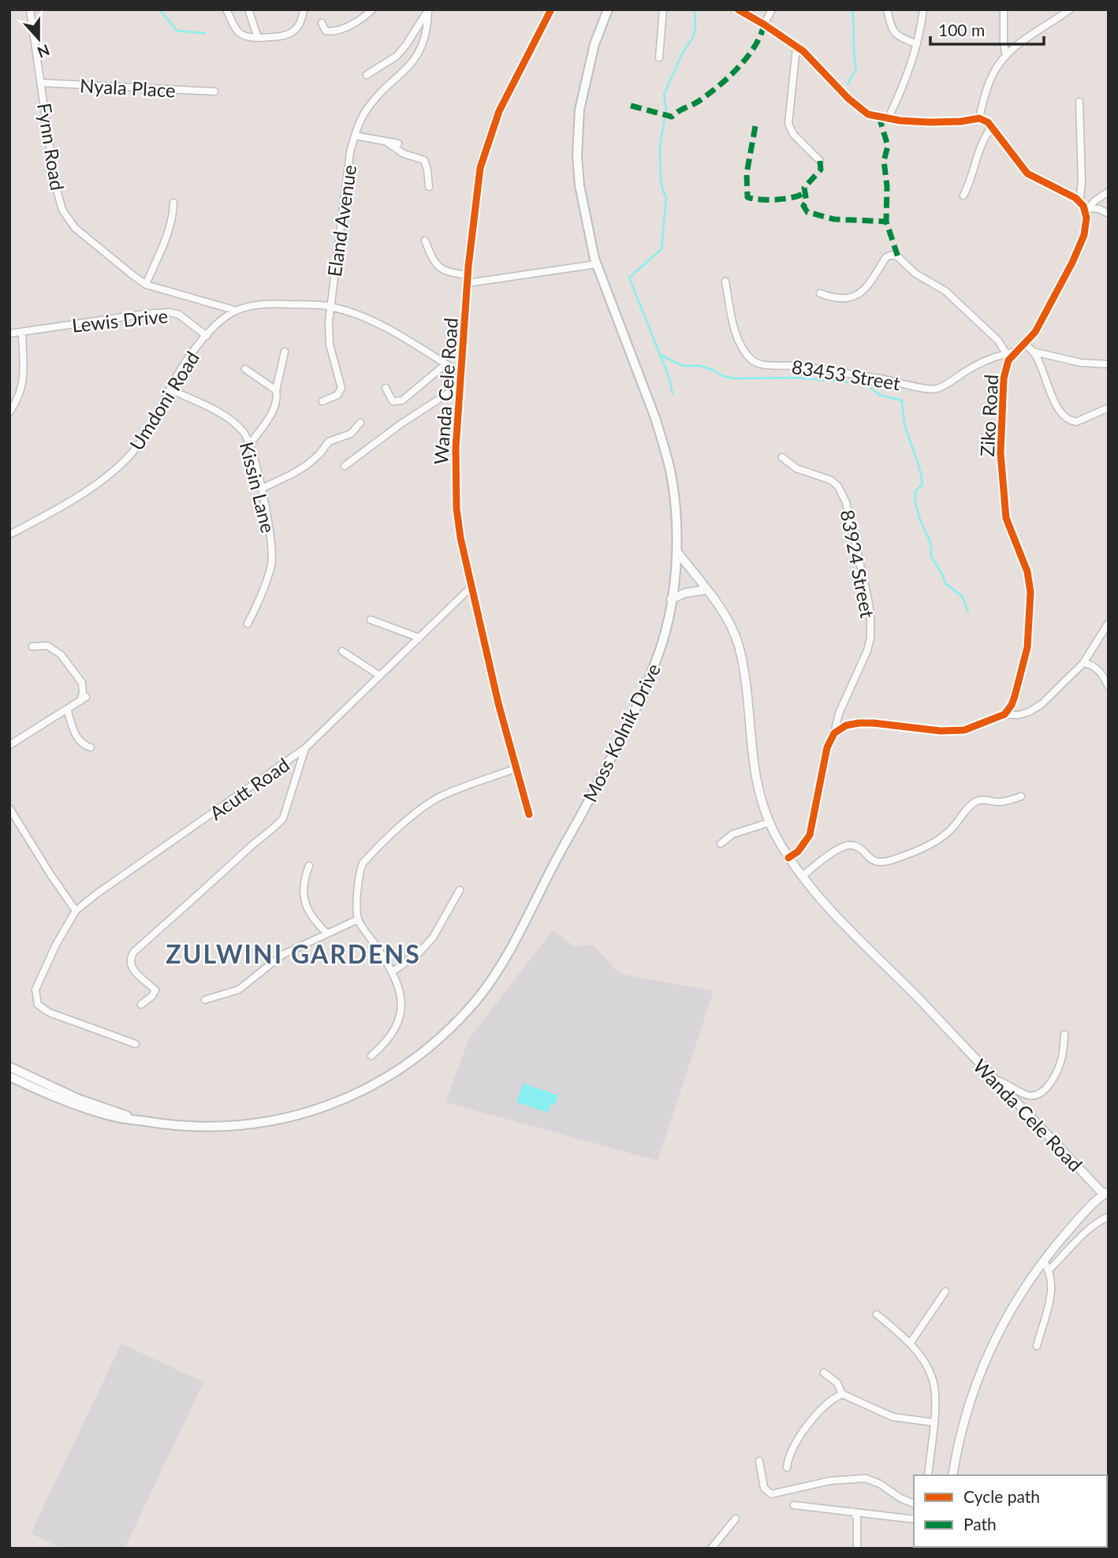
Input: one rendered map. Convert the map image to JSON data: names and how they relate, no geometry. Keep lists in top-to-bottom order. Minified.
{"streets":{"main road":["Moss Kolnik Drive"],"street":["Nyala Place","Fynn Road","Eland Avenue","Lewis Drive","83453 Street","Wanda Cele Road","Umdoni Road","Ziko Road","Kissin Lane","83924 Street","Acutt Road"]},"crossings":[["Nyala Place","Fynn Road"],["Lewis Drive","Umdoni Road"],["83453 Street","Ziko Road"],["Wanda Cele Road","Moss Kolnik Drive"],["Wanda Cele Road","Acutt Road"],["Umdoni Road","Kissin Lane"]],"districts":["ZULWINI GARDENS"],"legend":["Cycle path","Path"],"scale_bar":"100 m","north":"bottom"}
